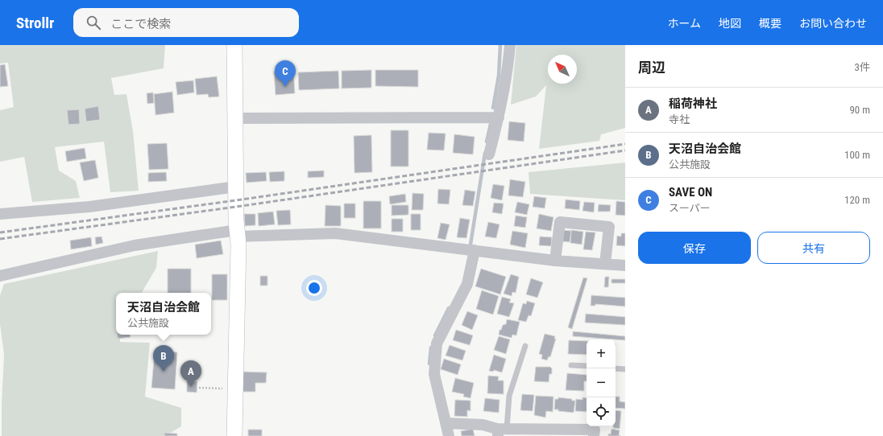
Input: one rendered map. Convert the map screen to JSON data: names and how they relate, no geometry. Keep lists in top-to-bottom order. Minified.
{"north":"top left","page":{"header":"Strollr","search":"ここで検索","nav":["ホーム","地図","概要","お問い合わせ"],"heading":["周辺","3件"],"pins":["C","B","A"],"list":[{"mark":"A","name":"稲荷神社","note":"寺社","value":"90 m"},{"mark":"B","name":"天沼自治会館","note":"公共施設","value":"100 m"},{"mark":"C","name":"SAVE ON","note":"スーパー","value":"120 m"}],"buttons":["保存","共有"],"popup":["天沼自治会館","公共施設"],"map_buttons":["+","−"]}}
